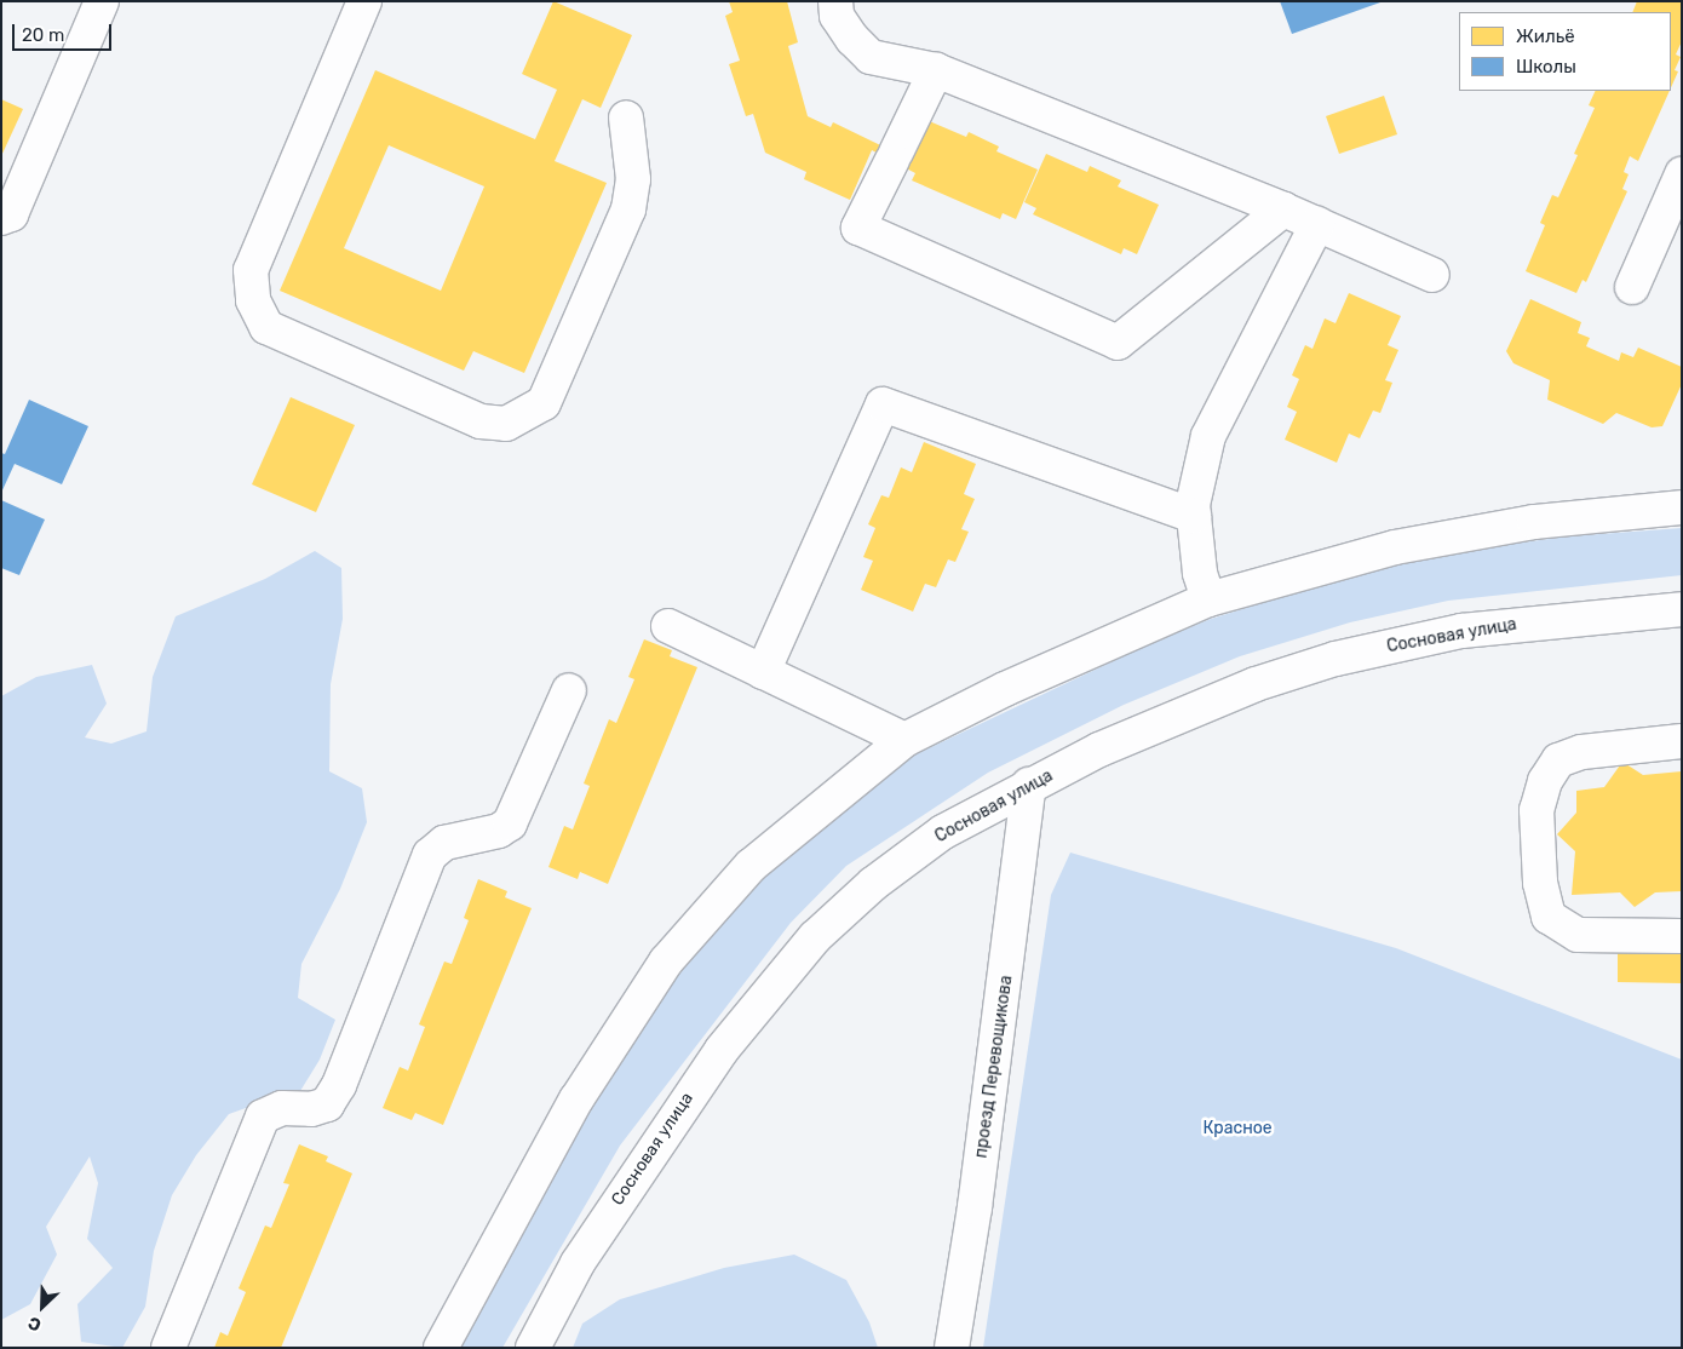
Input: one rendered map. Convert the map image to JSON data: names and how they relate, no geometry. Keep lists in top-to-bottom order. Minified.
{"streets":{"street":["Сосновая улица","проезд Перевощикова"]},"crossings":[["Сосновая улица","проезд Перевощикова"]],"parks":["Красное"],"legend":["Жильё","Школы"],"scale_bar":"20 m","north":"bottom left"}
